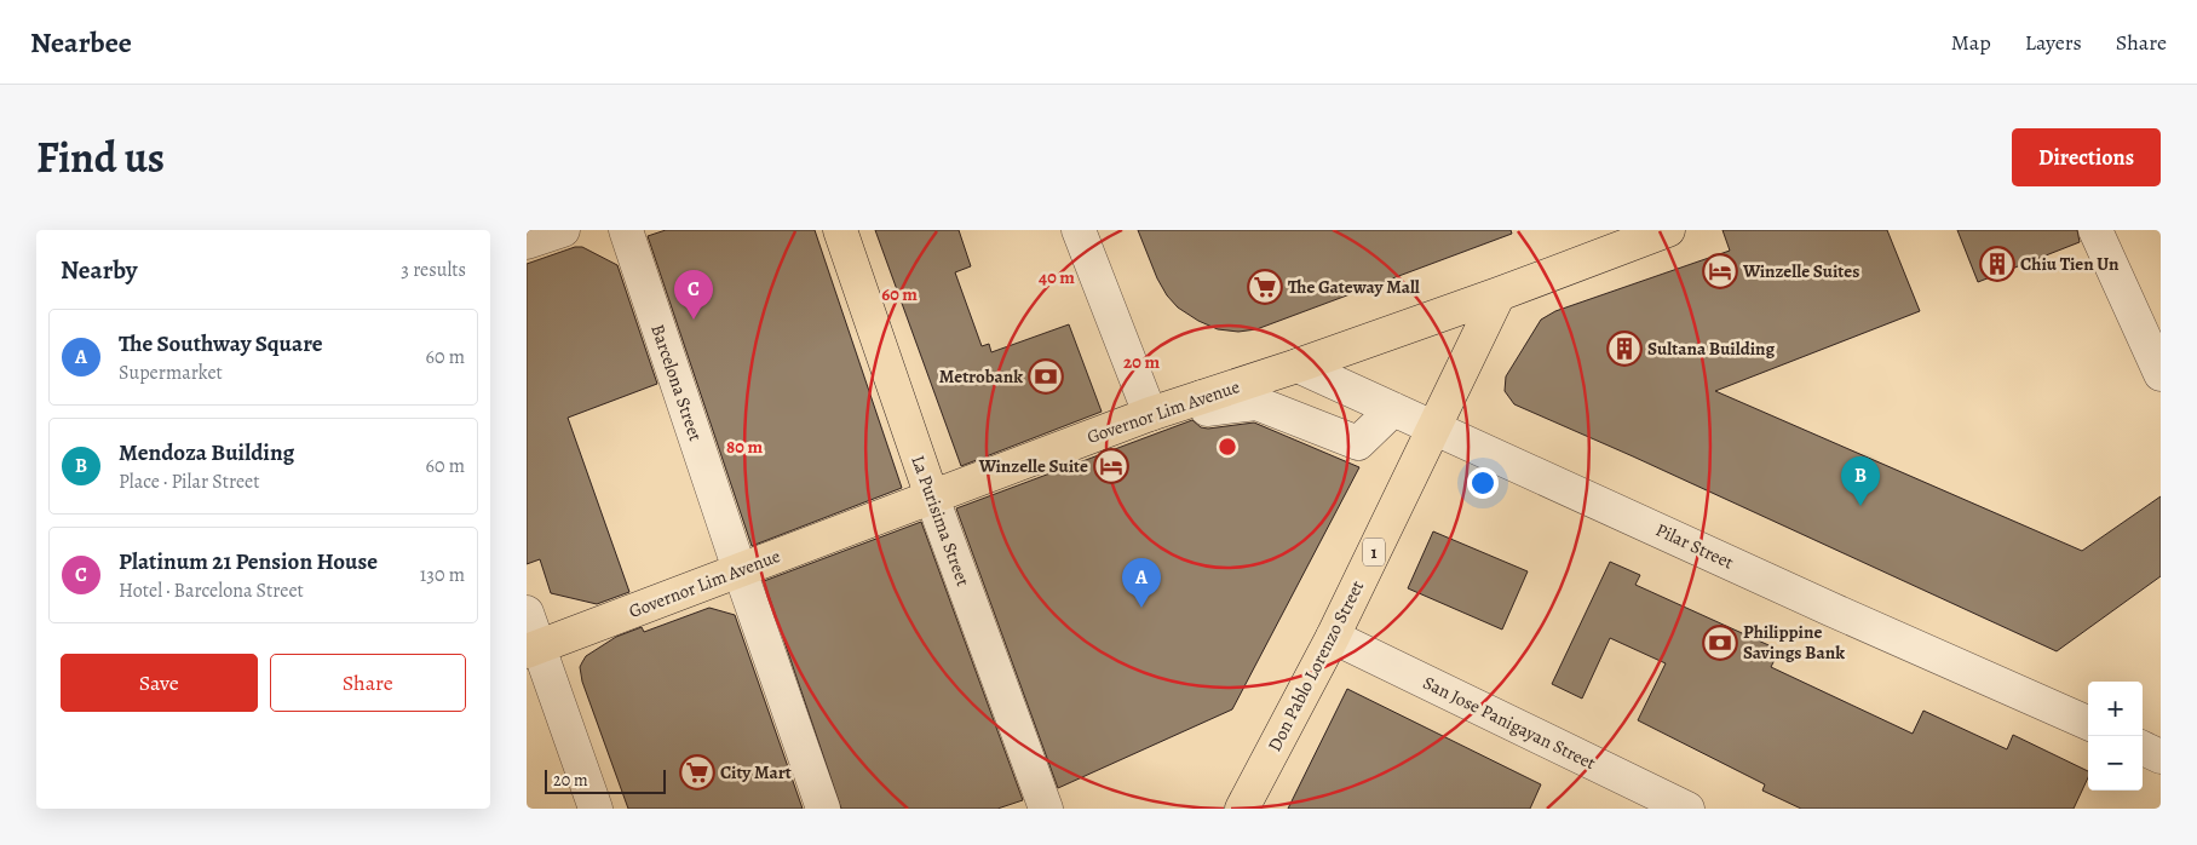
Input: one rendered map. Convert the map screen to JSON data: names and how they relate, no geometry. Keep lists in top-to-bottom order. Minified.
{"streets":{"main road":["Governor Lim Avenue","La Purisima Street","1","Don Pablo Lorenzo Street"],"street":["Barcelona Street","Pilar Street","San Jose Panigayan Street"]},"crossings":[["Barcelona Street","Governor Lim Avenue"],["Governor Lim Avenue","La Purisima Street"],["Governor Lim Avenue","Pilar Street"],["Governor Lim Avenue","Don Pablo Lorenzo Street"],["Pilar Street","Don Pablo Lorenzo Street"],["Don Pablo Lorenzo Street","San Jose Panigayan Street"]],"places":{"building":["Chiu Tien Un","Sultana Building"],"hotel":["Winzelle Suites","Winzelle Suite"],"supermarket":["The Gateway Mall","City Mart"],"bank":["Metrobank","Philippine Savings Bank"]},"scale_bar":"20 m","page":{"header":"Nearbee","nav":["Map","Layers","Share"],"title":"Find us","buttons":["Directions",["Save","Share"]],"heading":["Nearby","3 results"],"pins":["C","B","A"],"list":[{"mark":"A","name":"The Southway Square","note":"Supermarket","value":"60 m"},{"mark":"B","name":"Mendoza Building","note":"Place · Pilar Street","value":"60 m"},{"mark":"C","name":"Platinum 21 Pension House","note":"Hotel · Barcelona Street","value":"130 m"}],"map_buttons":["+","−"],"scale":"20 m"},"rings":["40 m","60 m","20 m","80 m"]}
